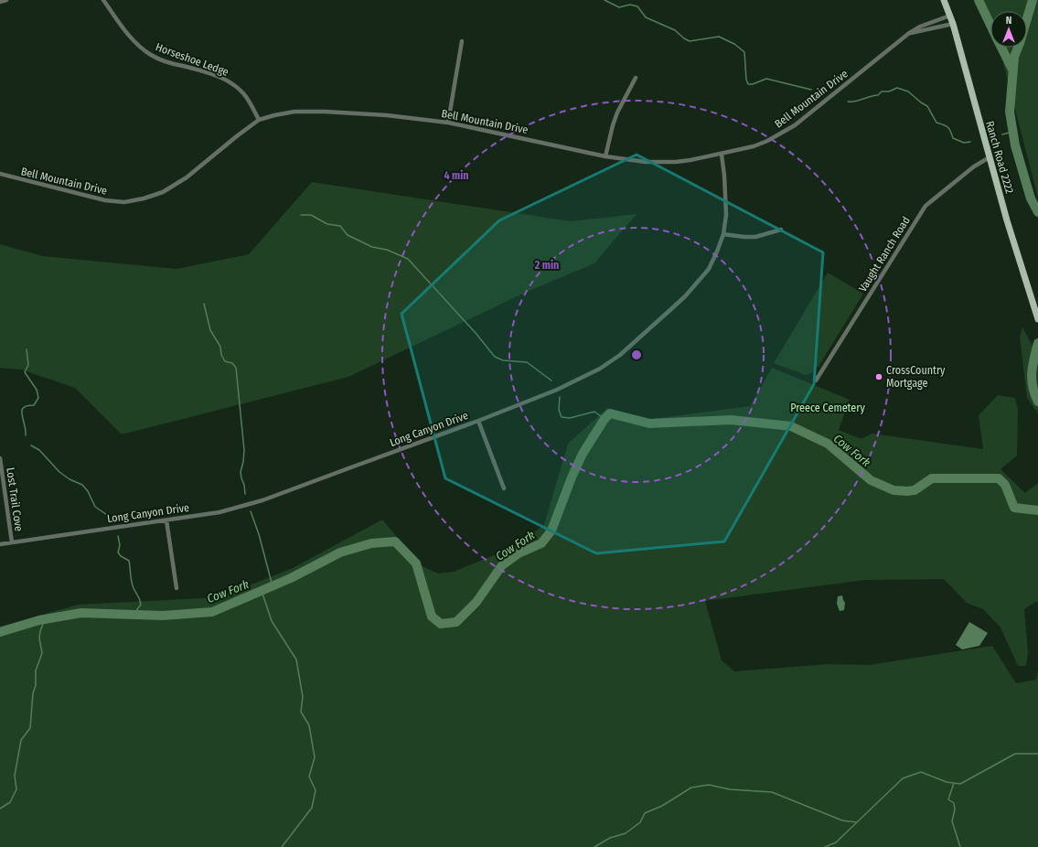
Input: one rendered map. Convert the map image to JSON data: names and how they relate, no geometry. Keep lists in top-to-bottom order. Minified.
{"streets":{"main road":["Ranch Road 2222"],"street":["Horseshoe Ledge","Bell Mountain Drive","Vaught Ranch Road","Long Canyon Drive","Lost Trail Cove"]},"crossings":[["Horseshoe Ledge","Bell Mountain Drive"],["Bell Mountain Drive","Ranch Road 2222"],["Bell Mountain Drive","Long Canyon Drive"],["Ranch Road 2222","Vaught Ranch Road"],["Long Canyon Drive","Lost Trail Cove"]],"water":["Cow Fork"],"parks":["Preece Cemetery"],"places":["CrossCountry Mortgage"],"north":"top","rings":["4 min","2 min"]}
